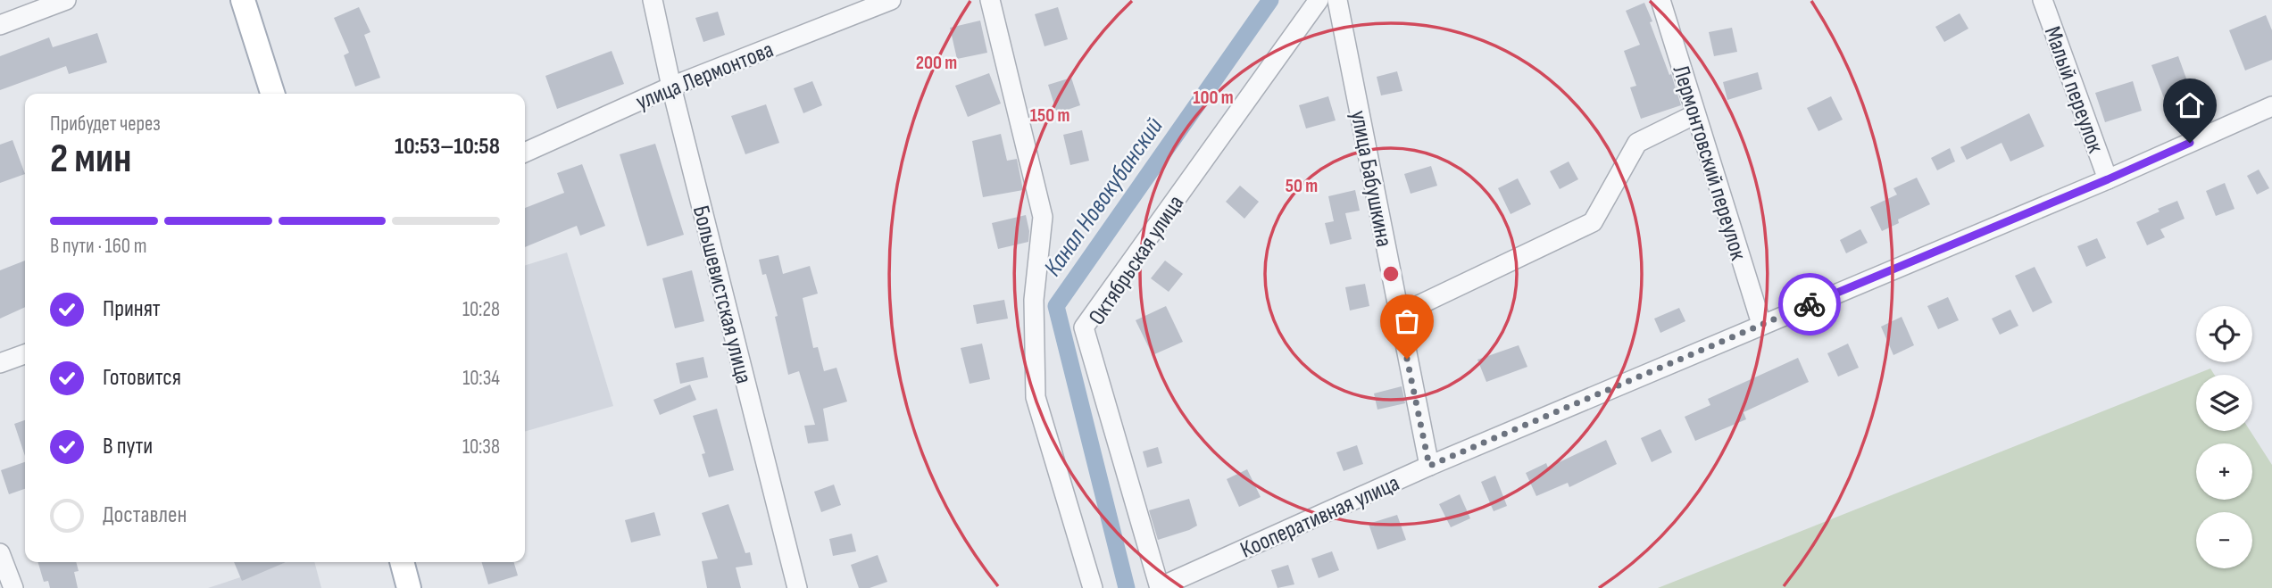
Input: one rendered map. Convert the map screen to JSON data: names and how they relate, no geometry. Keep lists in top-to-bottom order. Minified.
{"streets":{"street":["улица Лермонтова","Малый переулок","Лермонтовский переулок","улица Бабушкина","Октябрьская улица","Большевистская улица","Кооперативная улица"]},"crossings":[["улица Лермонтова","Большевистская улица"],["Малый переулок","Кооперативная улица"],["Лермонтовский переулок","Кооперативная улица"],["улица Бабушкина","Кооперативная улица"],["Октябрьская улица","Кооперативная улица"]],"water":["Канал Новокубанский"],"page":{"heading":["2 мин","Прибудет через","10:53–10:58"],"bar":"В пути · 160 m","list":[["Принят","10:28"],["Готовится","10:34"],["В пути","10:38"],"Доставлен"],"map_buttons":["+","−"]},"rings":["200 m","100 m","150 m","50 m"]}
